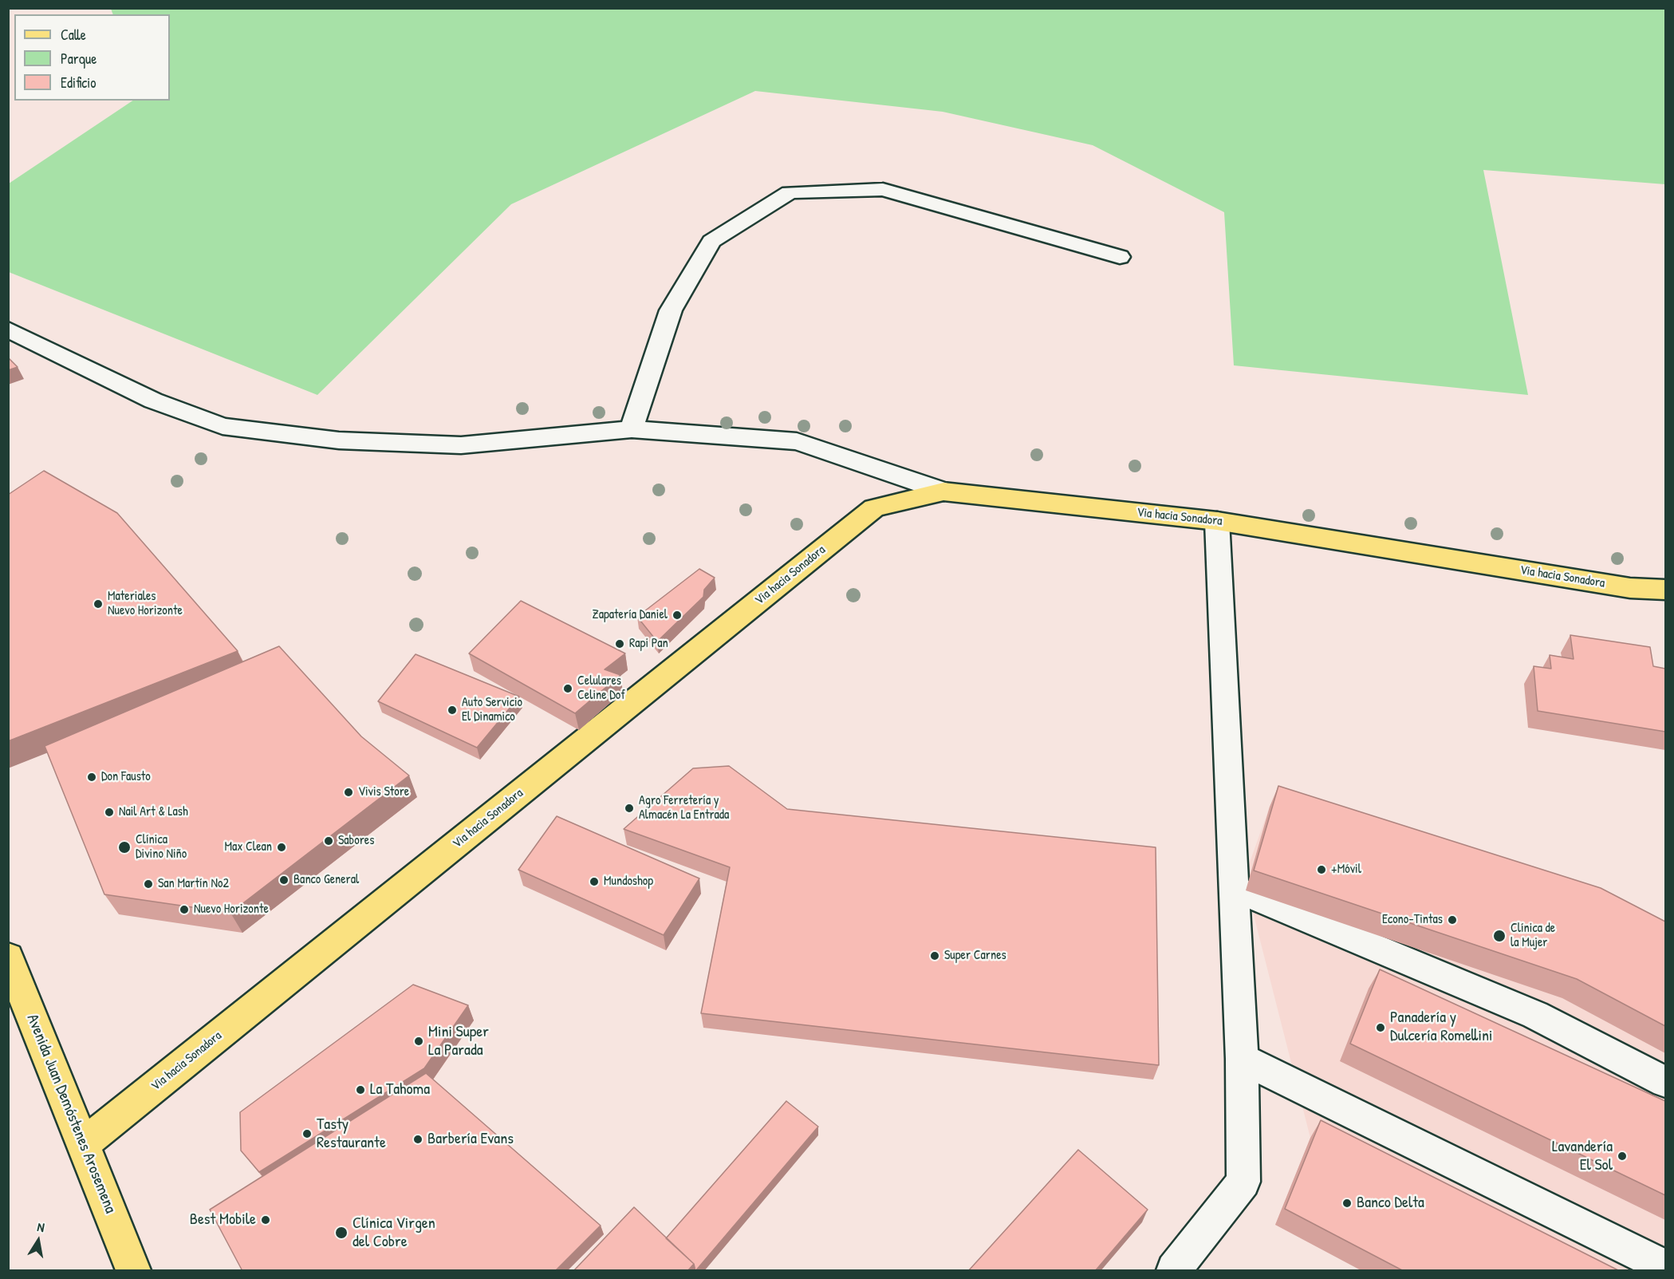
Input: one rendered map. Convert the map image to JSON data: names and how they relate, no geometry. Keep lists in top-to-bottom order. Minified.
{"streets":{"main road":["Via hacia Sonadora","Avenida Juan Demóstenes Arosemena"]},"crossings":[["Via hacia Sonadora","Avenida Juan Demóstenes Arosemena"]],"places":["Materiales Nuevo Horizonte","Zapatería Daniel","Rapi Pan","Celulares Celine Dof","Auto Servicio El Dinamico","Don Fausto","Vivis Store","Agro Ferretería y Almacén La Entrada","Nail Art & Lash","Sabores","Clínica Divino Niño","Max Clean","+Móvil","Banco General","Mundoshop","San Martín No2","Nuevo Horizonte","Econo-Tintas","Clínica de la Mujer","Super Carnes","Panadería y Dulcería Romellini","Mini Super La Parada","La Tahoma","Tasty Restaurante","Barbería Evans","Lavandería El Sol","Banco Delta","Best Mobile","Clínica Virgen del Cobre"],"legend":["Calle","Parque","Edificio"],"north":"top"}
